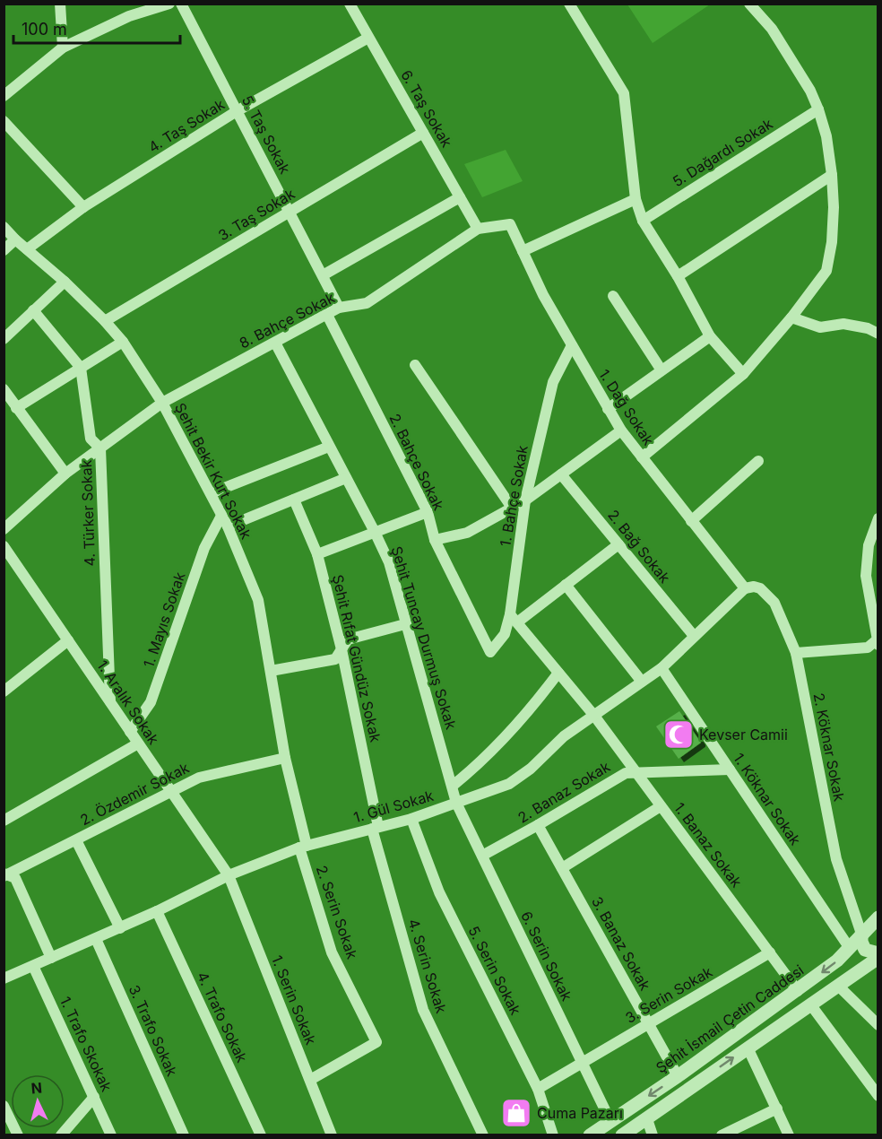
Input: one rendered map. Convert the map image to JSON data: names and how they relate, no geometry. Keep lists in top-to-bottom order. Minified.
{"streets":{"street":["6. Taş Sokak","4. Taş Sokak","5. Taş Sokak","5. Dağardı Sokak","3. Taş Sokak","8. Bahçe Sokak","1. Dağ Sokak","2. Bahçe Sokak","Şehit Bekir Kurt Sokak","1. Bahçe Sokak","4. Türker Sokak","2. Bağ Sokak","1. Mayıs Sokak","Şehit Tuncay Durmuş Sokak","Şehit Rıfat Gündüz Sokak","1. Aralık Sokak","2. Köknar Sokak","2. Banaz Sokak","2. Özdemir Sokak","1. Köknar Sokak","1. Gül Sokak","1. Banaz Sokak","2. Serin Sokak","3. Banaz Sokak","6. Serin Sokak","4. Serin Sokak","5. Serin Sokak","3. Serin Sokak","1. Serin Sokak","4. Trafo Sokak","Şehit İsmail Çetin Caddesi","3. Trafo Sokak","1. Trafo Skokak"]},"crossings":[["6. Taş Sokak","4. Taş Sokak"],["6. Taş Sokak","3. Taş Sokak"],["6. Taş Sokak","8. Bahçe Sokak"],["4. Taş Sokak","5. Taş Sokak"],["4. Taş Sokak","Şehit Bekir Kurt Sokak"],["5. Taş Sokak","3. Taş Sokak"],["5. Taş Sokak","8. Bahçe Sokak"],["3. Taş Sokak","Şehit Bekir Kurt Sokak"],["8. Bahçe Sokak","1. Dağ Sokak"],["8. Bahçe Sokak","2. Bahçe Sokak"],["8. Bahçe Sokak","Şehit Bekir Kurt Sokak"],["8. Bahçe Sokak","4. Türker Sokak"],["8. Bahçe Sokak","Şehit Tuncay Durmuş Sokak"],["1. Dağ Sokak","1. Bahçe Sokak"],["1. Dağ Sokak","2. Köknar Sokak"],["1. Dağ Sokak","1. Gül Sokak"],["2. Bahçe Sokak","1. Bahçe Sokak"],["Şehit Bekir Kurt Sokak","1. Mayıs Sokak"],["Şehit Bekir Kurt Sokak","2. Özdemir Sokak"],["Şehit Bekir Kurt Sokak","1. Gül Sokak"],["Şehit Bekir Kurt Sokak","2. Serin Sokak"],["1. Bahçe Sokak","1. Banaz Sokak"],["4. Türker Sokak","1. Aralık Sokak"],["2. Bağ Sokak","1. Gül Sokak"],["1. Mayıs Sokak","1. Aralık Sokak"],["Şehit Tuncay Durmuş Sokak","1. Gül Sokak"],["Şehit Tuncay Durmuş Sokak","6. Serin Sokak"],["Şehit Rıfat Gündüz Sokak","1. Gül Sokak"],["Şehit Rıfat Gündüz Sokak","4. Serin Sokak"],["1. Aralık Sokak","2. Özdemir Sokak"],["1. Aralık Sokak","1. Gül Sokak"],["1. Aralık Sokak","1. Serin Sokak"],["2. Köknar Sokak","1. Gül Sokak"],["2. Köknar Sokak","Şehit İsmail Çetin Caddesi"],["2. Banaz Sokak","1. Köknar Sokak"],["2. Banaz Sokak","1. Banaz Sokak"],["2. Banaz Sokak","3. Banaz Sokak"],["2. Banaz Sokak","6. Serin Sokak"],["1. Köknar Sokak","1. Gül Sokak"],["1. Köknar Sokak","Şehit İsmail Çetin Caddesi"],["1. Gül Sokak","1. Banaz Sokak"],["1. Gül Sokak","2. Serin Sokak"],["1. Gül Sokak","6. Serin Sokak"],["1. Gül Sokak","4. Serin Sokak"],["1. Gül Sokak","5. Serin Sokak"],["1. Gül Sokak","1. Serin Sokak"],["1. Gül Sokak","4. Trafo Sokak"],["1. Gül Sokak","3. Trafo Sokak"],["1. Gül Sokak","1. Trafo Skokak"],["1. Banaz Sokak","3. Serin Sokak"],["1. Banaz Sokak","Şehit İsmail Çetin Caddesi"],["2. Serin Sokak","1. Serin Sokak"],["3. Banaz Sokak","3. Serin Sokak"],["3. Banaz Sokak","Şehit İsmail Çetin Caddesi"],["6. Serin Sokak","3. Serin Sokak"],["6. Serin Sokak","Şehit İsmail Çetin Caddesi"],["5. Serin Sokak","3. Serin Sokak"]],"places":{"mosque":["Kevser Camii"],"shop":["Cuma Pazarı"]},"scale_bar":"100 m","north":"top"}
